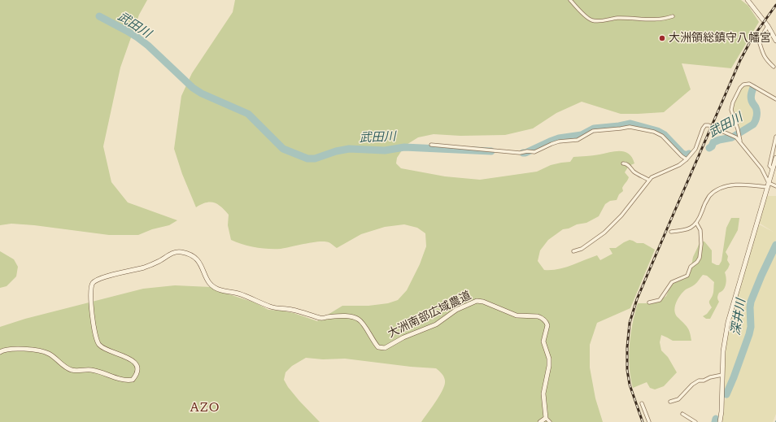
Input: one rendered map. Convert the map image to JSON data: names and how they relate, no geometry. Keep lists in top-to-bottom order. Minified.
{"streets":{"street":["大洲南部広域農道"]},"districts":["AZO"],"water":["武田川","深井川"],"places":["大洲領総鎮守八幡宮"]}
